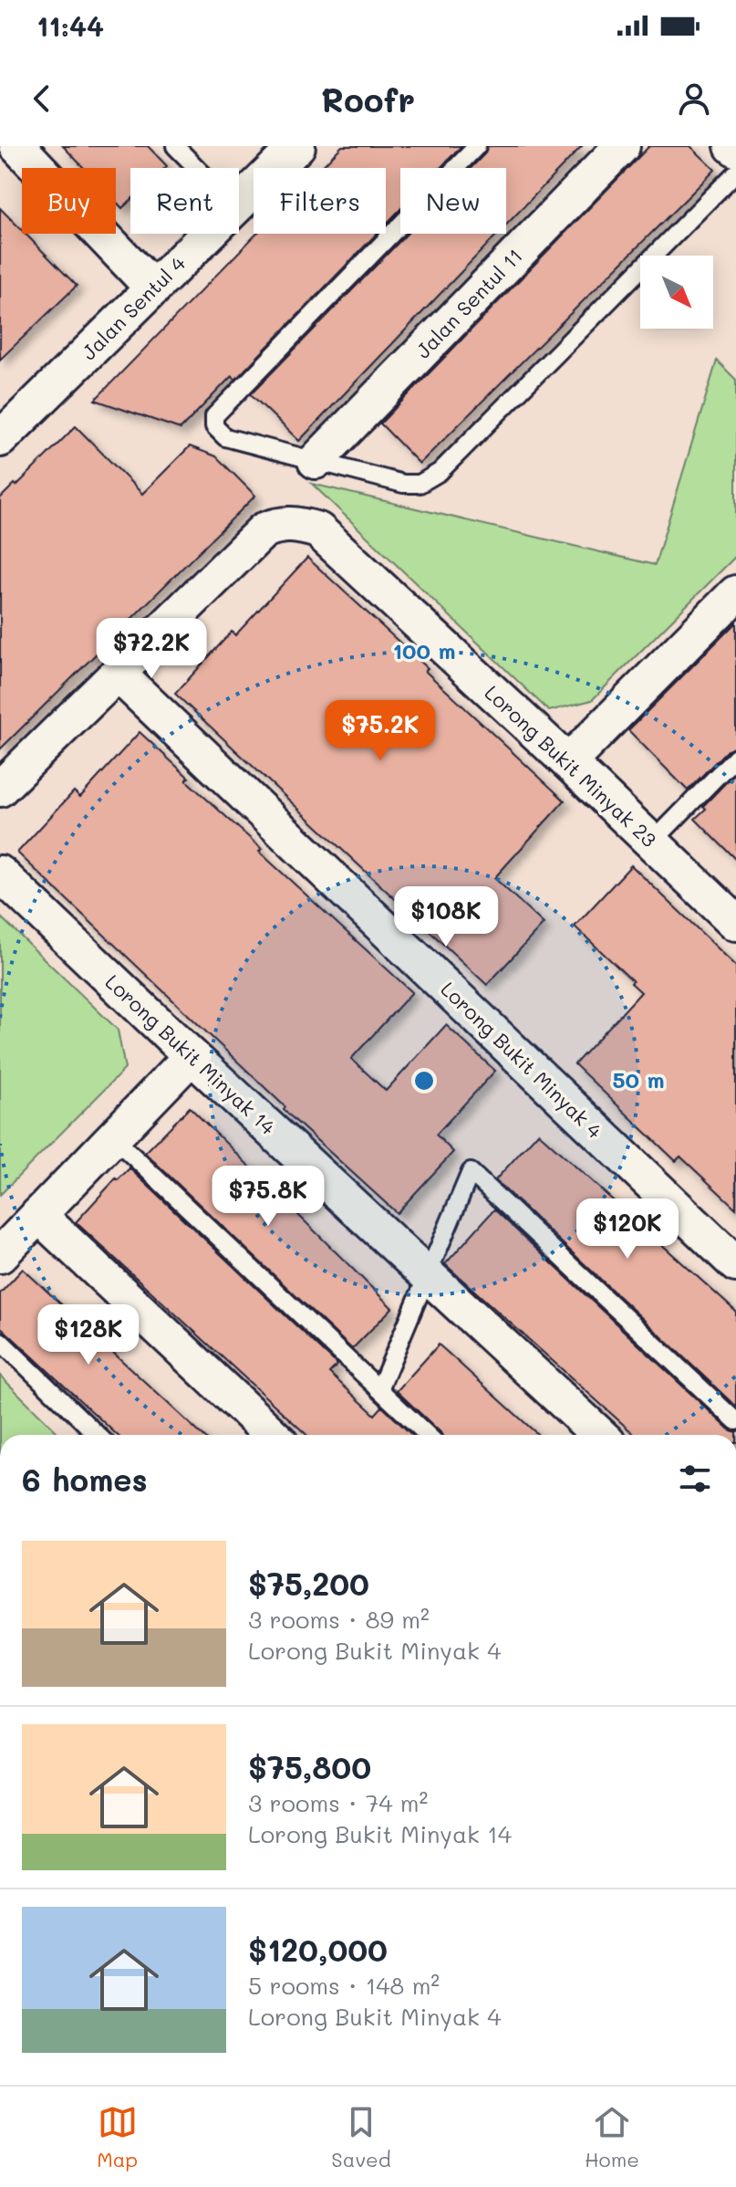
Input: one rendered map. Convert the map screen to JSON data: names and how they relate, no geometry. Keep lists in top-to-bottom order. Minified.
{"streets":{"street":["Jalan Sentul 11","Jalan Sentul 4","Lorong Bukit Minyak 23","Lorong Bukit Minyak 14","Lorong Bukit Minyak 4"]},"crossings":[["Lorong Bukit Minyak 23","Lorong Bukit Minyak 4"]],"north":"bottom right","page":{"status":"11:44","header":"Roofr","chip":["Buy","Rent","Filters","New"],"price":["$72.2K","$75.2K","$108K","$75.8K","$120K","$128K"],"heading":"6 homes","list":[{"name":"$75,200","note":"3 rooms · 89 m² · Lorong Bukit Minyak 4"},{"name":"$75,800","note":"3 rooms · 74 m² · Lorong Bukit Minyak 14"},{"name":"$120,000","note":"5 rooms · 148 m² · Lorong Bukit Minyak 4"}],"tabs":["Map","Saved","Home"]},"rings":["100 m","50 m"]}
